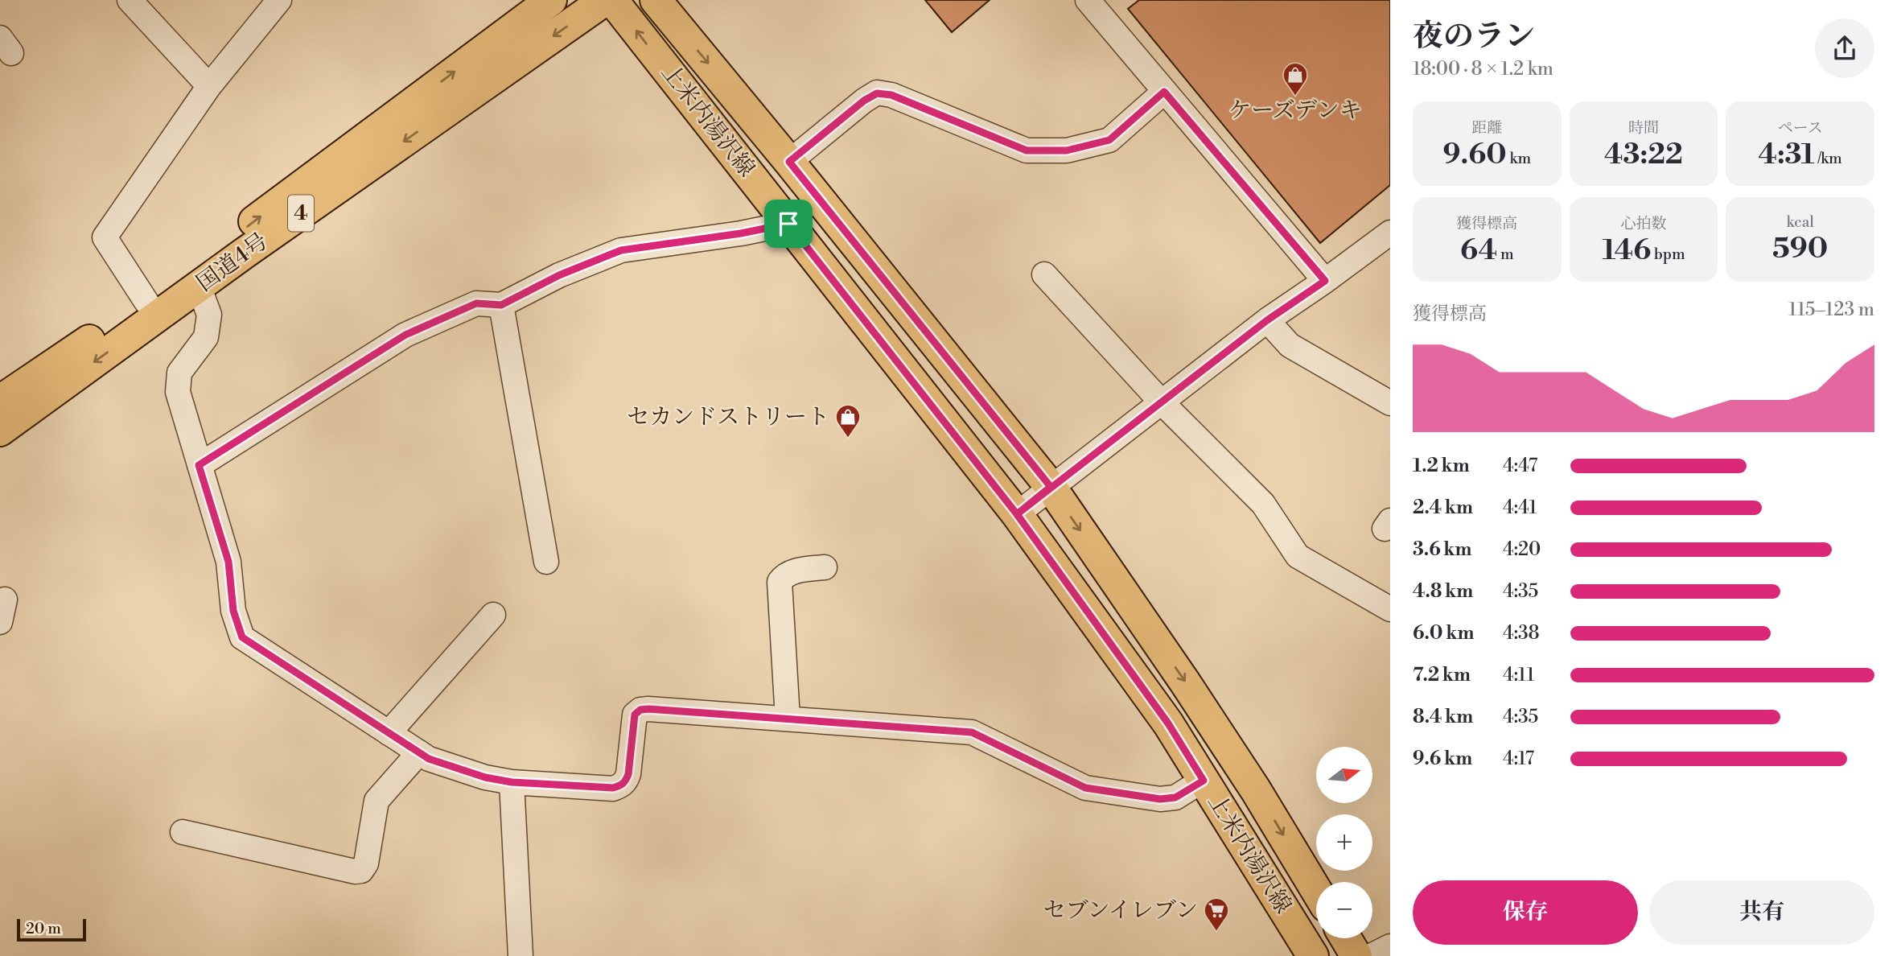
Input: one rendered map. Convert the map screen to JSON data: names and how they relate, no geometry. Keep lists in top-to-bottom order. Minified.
{"streets":{"main road":["上米内湯沢線","4","国道4号"]},"places":{"shop":["ケーズデンキ","セカンドストリート"],"supermarket":["セブンイレブン"]},"scale_bar":"20 m","north":"right","page":{"heading":["夜のラン","18:00 · 8 × 1.2 km"],"stats":[["距離","9.60 km"],["時間","43:22"],["ペース","4:31 /km"],["獲得標高","64 m"],["心拍数","146 bpm"],["kcal","590"]],"chart":["獲得標高","115–123 m"],"list":[{"name":"1.2 km","note":"4:47"},{"name":"2.4 km","note":"4:41"},{"name":"3.6 km","note":"4:20"},{"name":"4.8 km","note":"4:35"},{"name":"6.0 km","note":"4:38"},{"name":"7.2 km","note":"4:11"},{"name":"8.4 km","note":"4:35"},{"name":"9.6 km","note":"4:17"}],"map_buttons":["+","−"],"buttons":["保存","共有"],"scale":"20 m"}}
